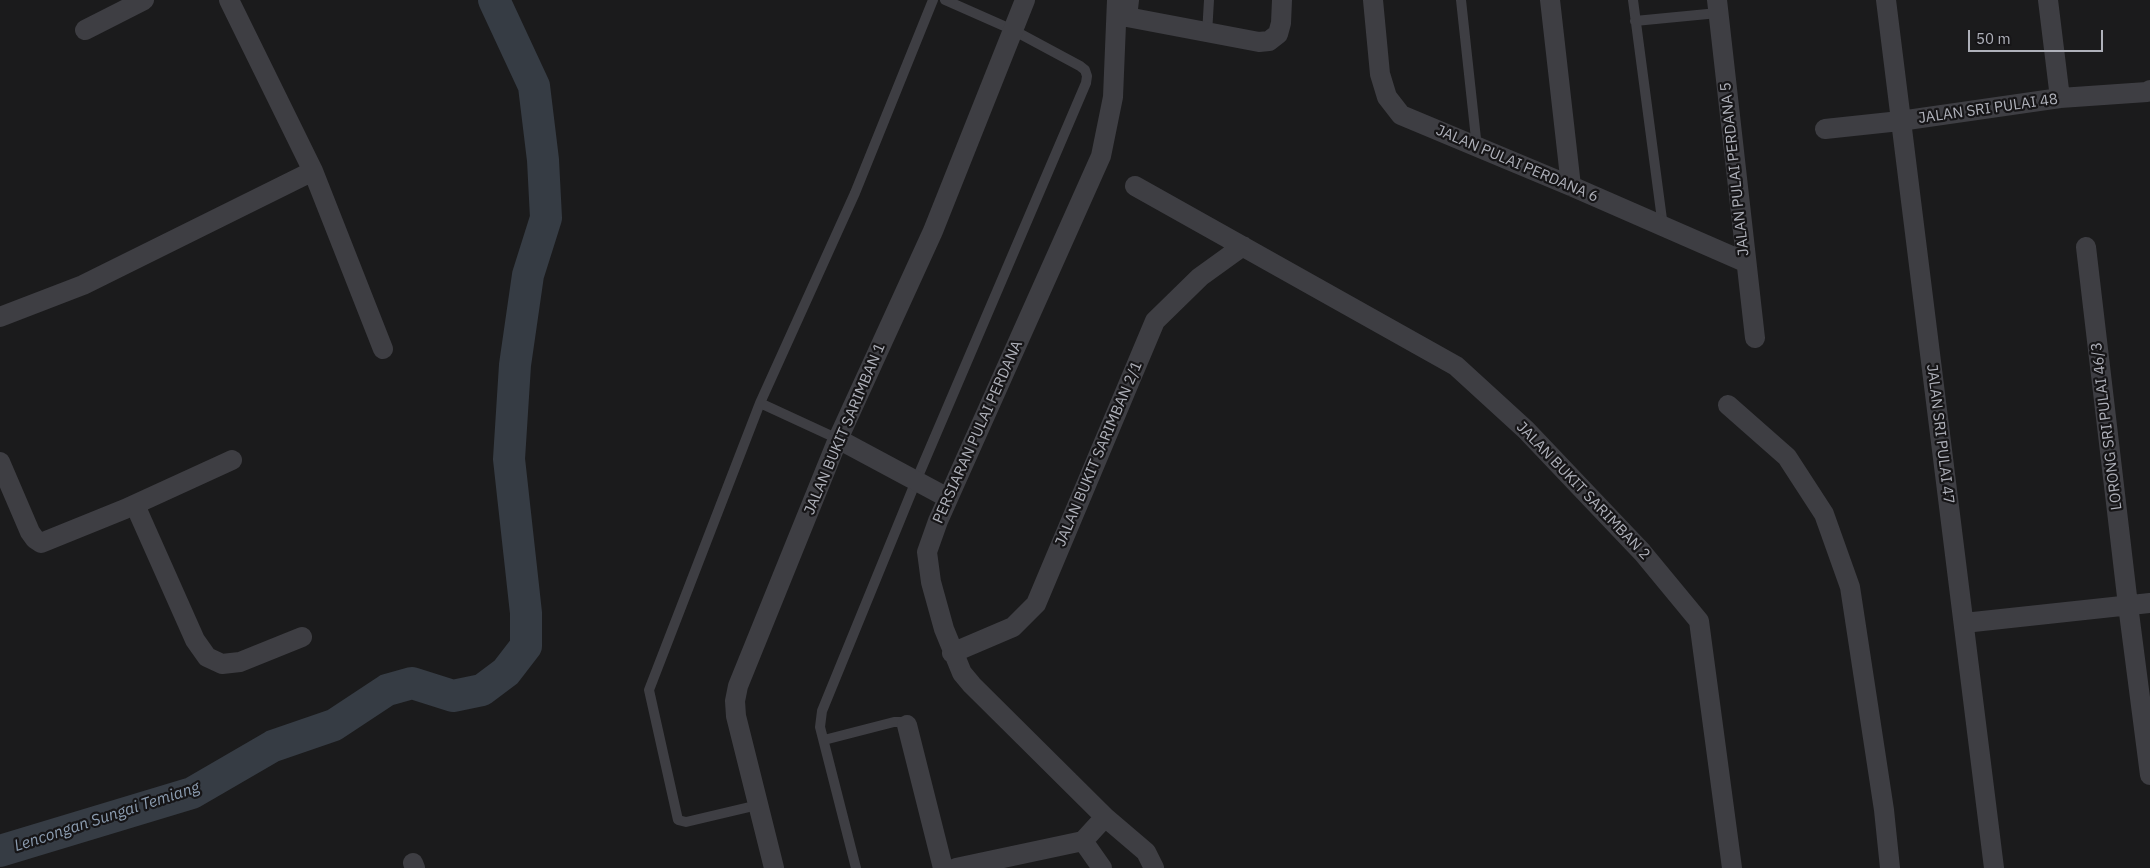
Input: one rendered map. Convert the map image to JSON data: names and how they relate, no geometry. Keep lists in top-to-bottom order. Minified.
{"streets":{"street":["JALAN SRI PULAI 48","JALAN PULAI PERDANA 6","JALAN PULAI PERDANA 5","LORONG SRI PULAI 46/3","JALAN BUKIT SARIMBAN 1","PERSIARAN PULAI PERDANA","JALAN SRI PULAI 47","JALAN BUKIT SARIMBAN 2/1","JALAN BUKIT SARIMBAN 2"]},"crossings":[["JALAN SRI PULAI 48","JALAN SRI PULAI 47"],["JALAN PULAI PERDANA 6","JALAN PULAI PERDANA 5"],["PERSIARAN PULAI PERDANA","JALAN BUKIT SARIMBAN 2/1"],["JALAN BUKIT SARIMBAN 2/1","JALAN BUKIT SARIMBAN 2"]],"water":["Lencongan Sungai Temiang"],"scale_bar":"50 m"}
